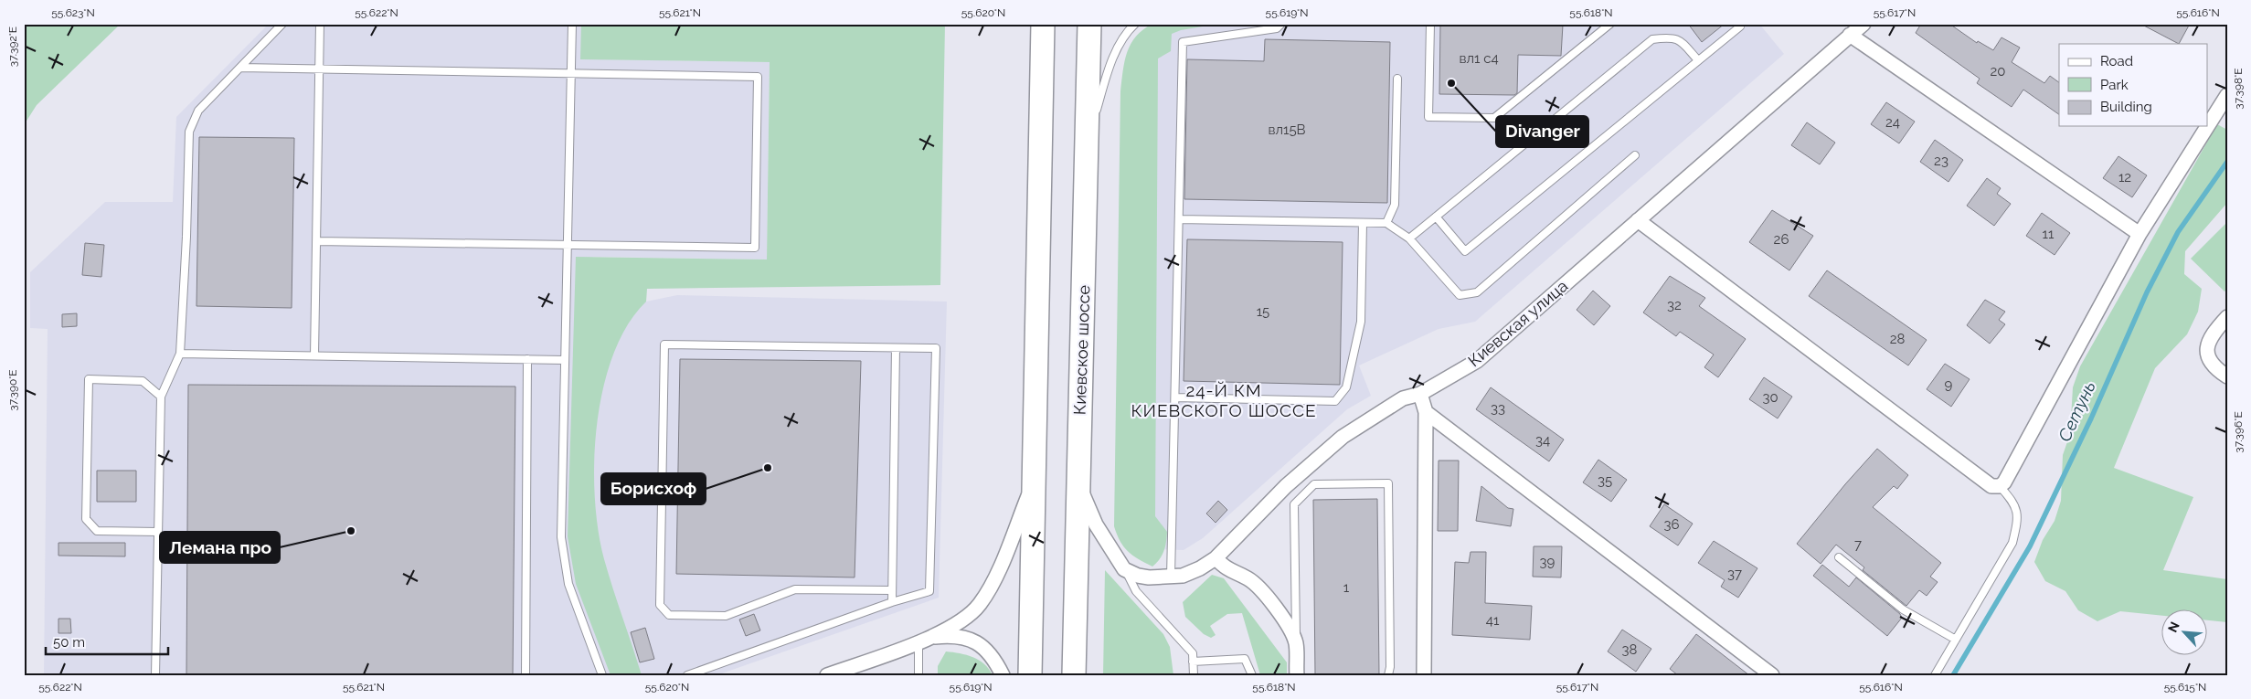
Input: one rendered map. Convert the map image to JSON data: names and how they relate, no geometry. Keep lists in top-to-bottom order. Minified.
{"streets":{"highway":["Киевское шоссе"],"street":["Киевская улица"]},"districts":["24-Й КМ КИЕВСКОГО ШОССЕ"],"water":["Сетунь"],"places":["Divanger","Борисхоф","Лемана про"],"house_numbers":["вл1 с4","20","24","вл15В","23","12","11","26","32","15","28","9","30","33","34","35","36","7","39","37","1","41","38"],"legend":["Road","Park","Building"],"scale_bar":"50 m","north":"top left","coordinates":["55.623°N","55.622°N","55.621°N","55.620°N","55.619°N","55.618°N","55.617°N","55.616°N","37.392°E","37.398°E","37.390°E","37.396°E","55.615°N"]}
